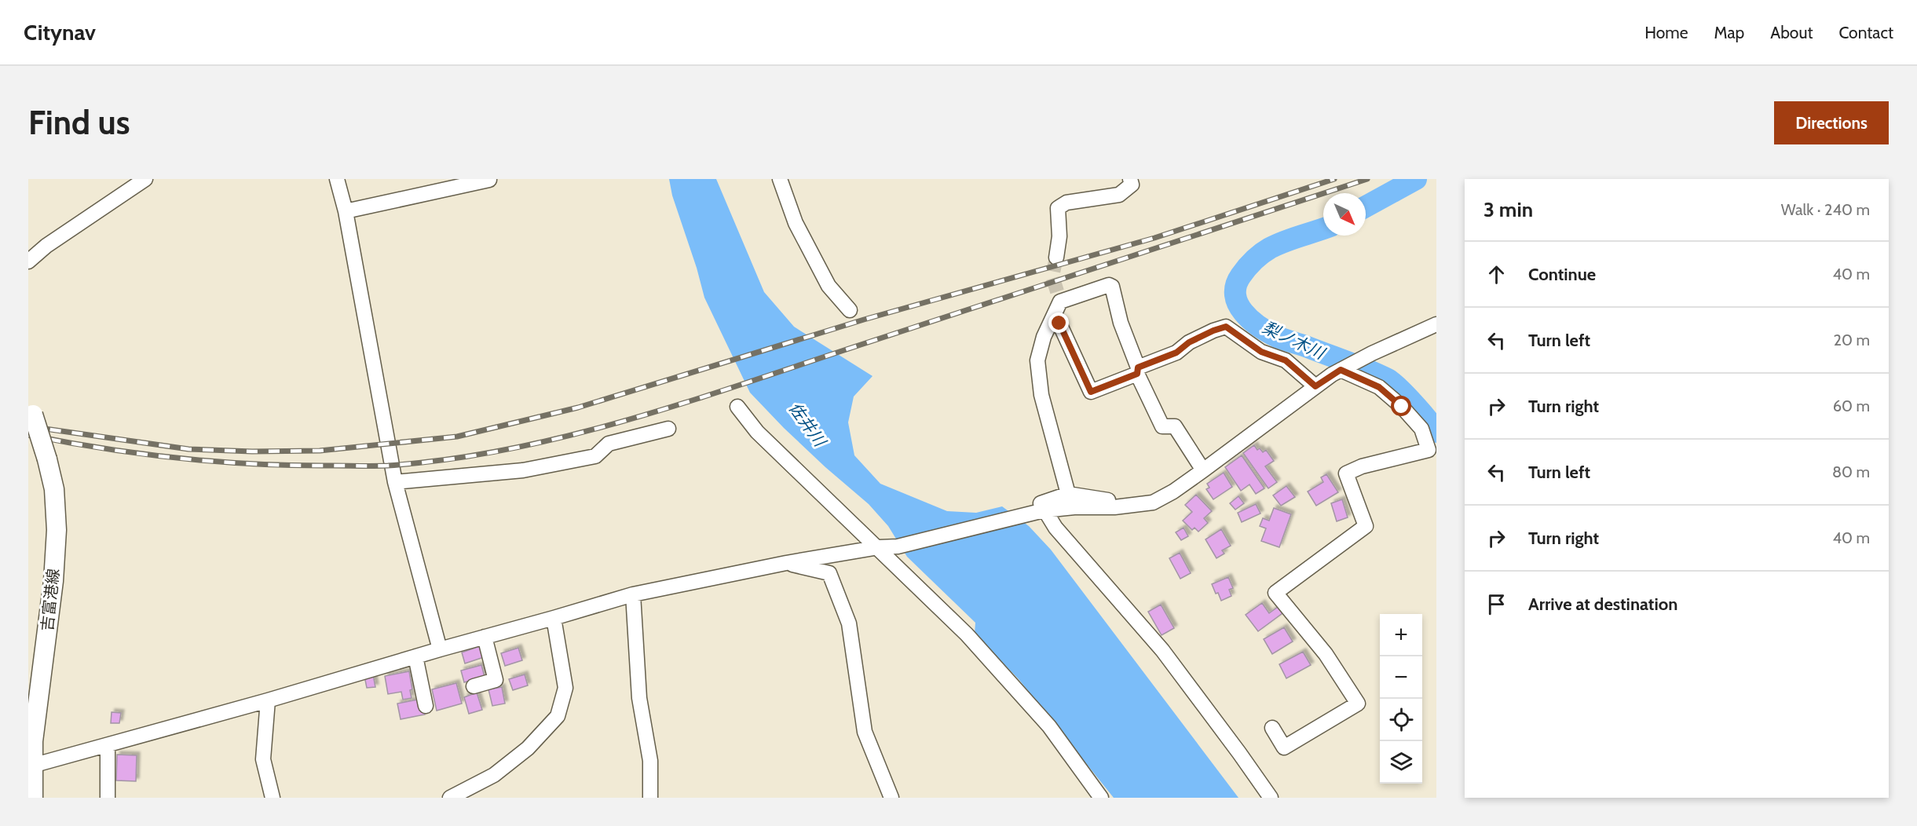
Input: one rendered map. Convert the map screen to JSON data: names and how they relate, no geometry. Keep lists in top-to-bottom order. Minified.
{"streets":{"main road":["吉富港線"]},"water":["梨ノ木川","佐井川"],"north":"bottom right","page":{"header":"Citynav","nav":["Home","Map","About","Contact"],"buttons":"Directions","title":"Find us","heading":["3 min","Walk · 240 m"],"list":[["Continue","40 m"],["Turn left","20 m"],["Turn right","60 m"],["Turn left","80 m"],["Turn right","40 m"],"Arrive at destination"],"map_buttons":["+","−"]}}
